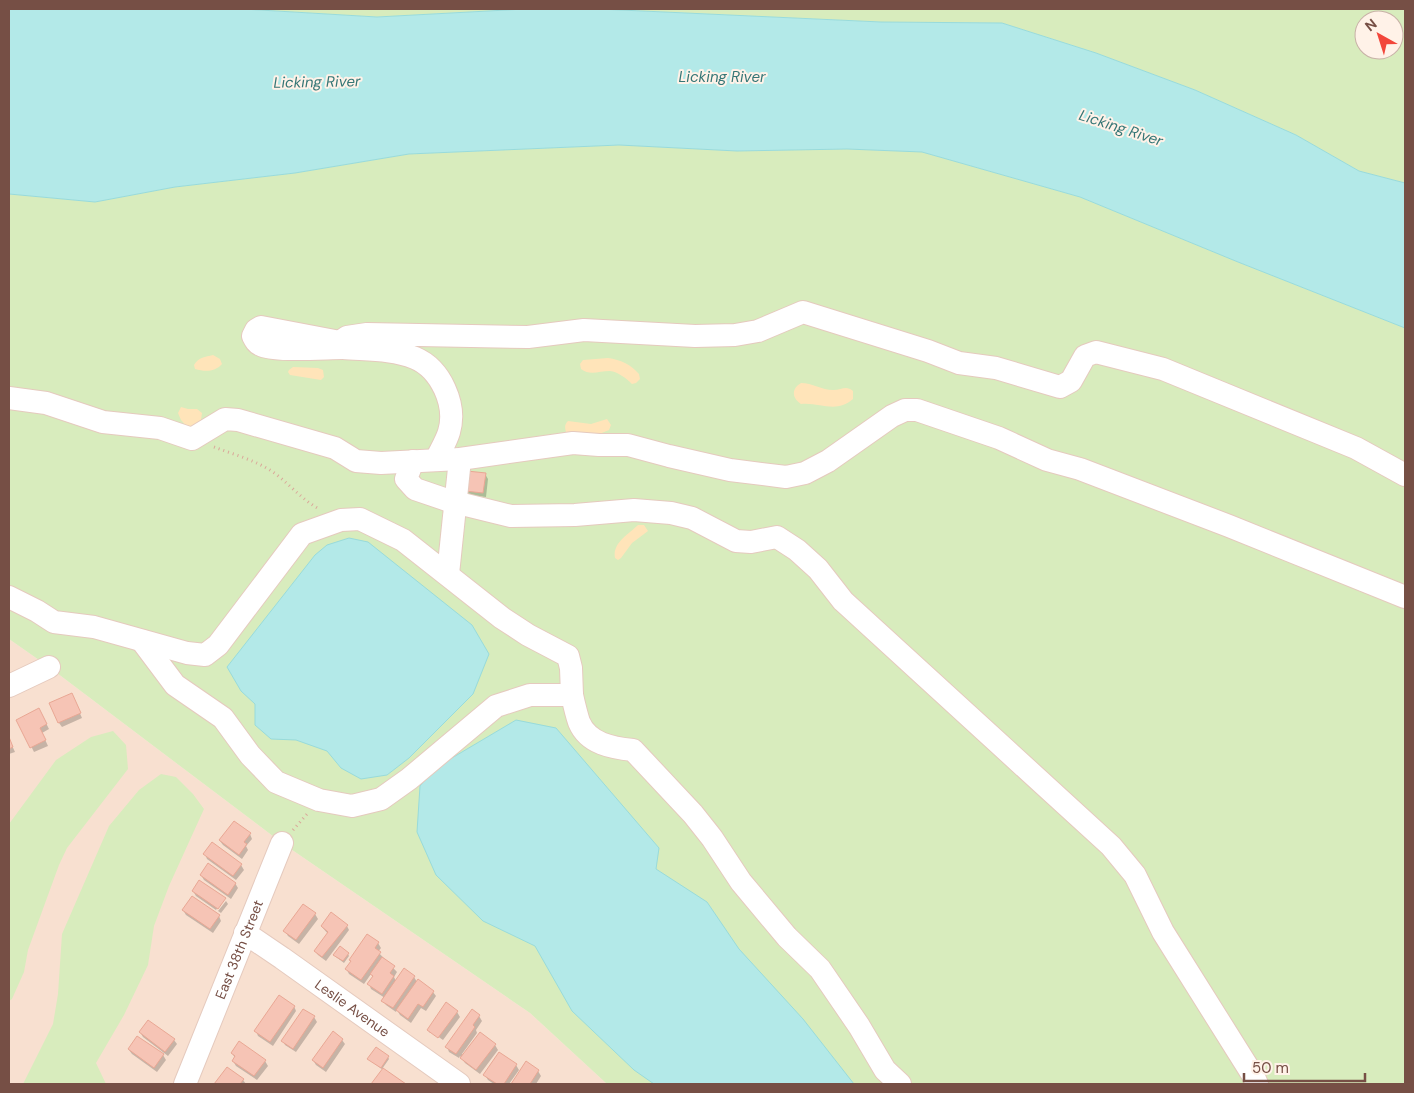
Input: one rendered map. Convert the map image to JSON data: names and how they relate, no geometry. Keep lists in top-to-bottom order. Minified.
{"streets":{"street":["East 38th Street","Leslie Avenue"]},"crossings":[["East 38th Street","Leslie Avenue"]],"water":["Licking River"],"scale_bar":"50 m","north":"top left"}
